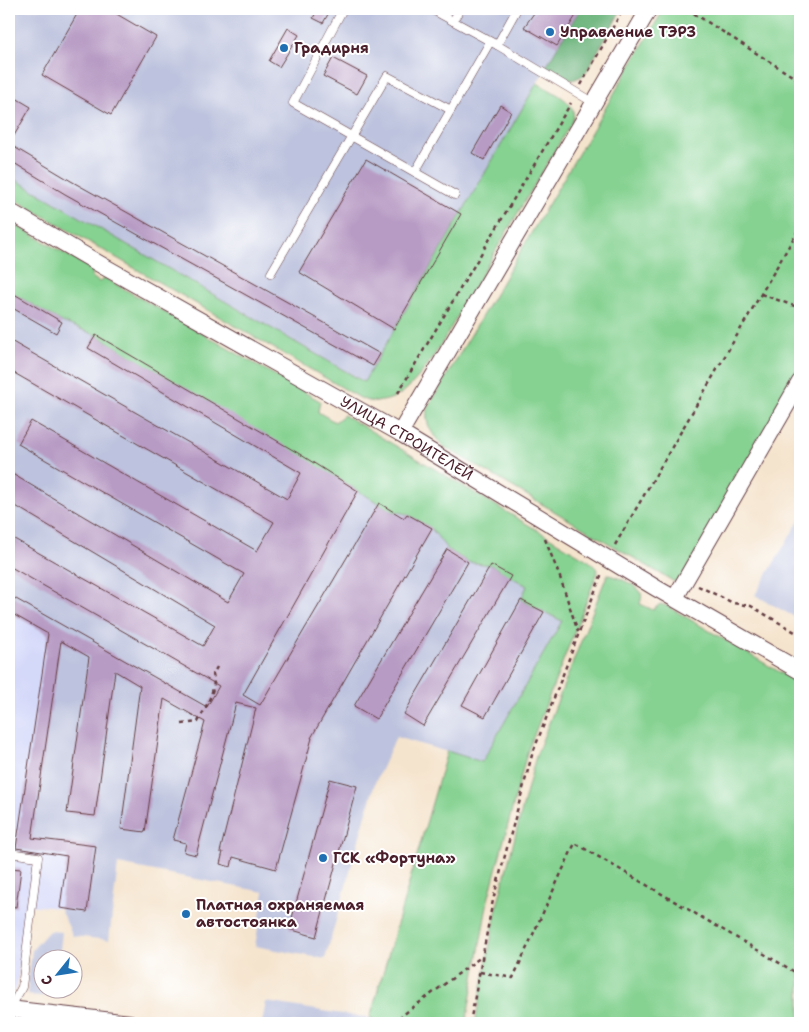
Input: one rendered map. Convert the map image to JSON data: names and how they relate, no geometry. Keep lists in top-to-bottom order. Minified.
{"streets":{"street":["УЛИЦА СТРОИТЕЛЕЙ"]},"places":["Управление ТЭРЗ","Градирня","ГСК «Фортуна»","Платная охраняемая автостоянка"],"north":"bottom left"}
